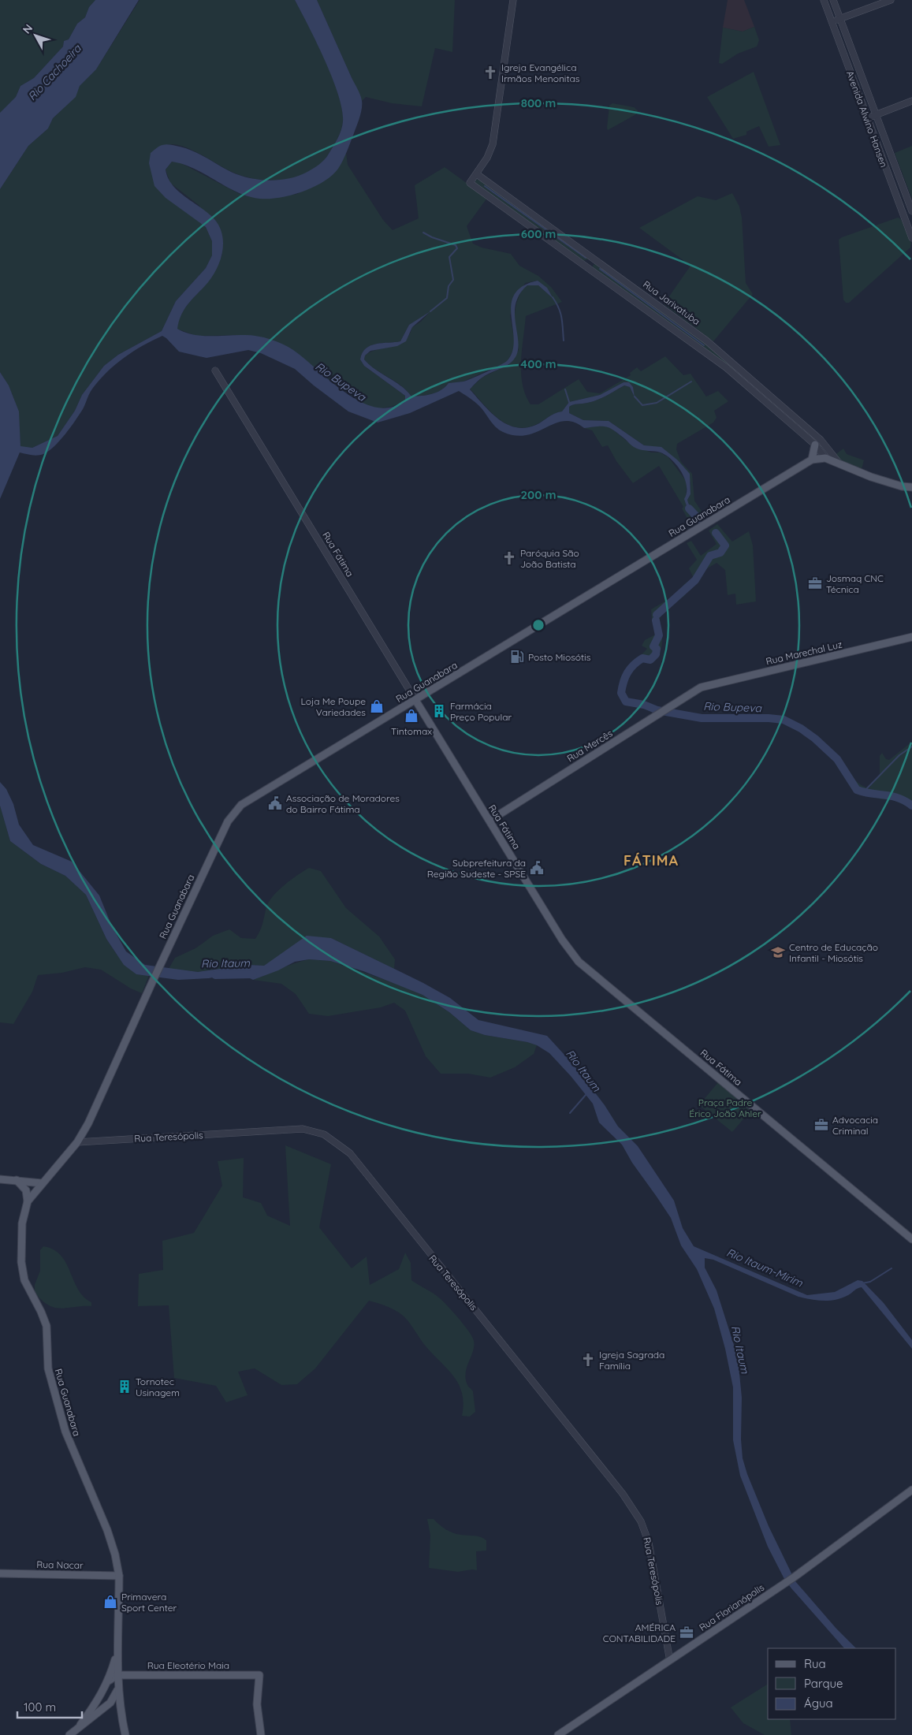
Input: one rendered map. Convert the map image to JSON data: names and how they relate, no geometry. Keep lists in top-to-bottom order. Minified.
{"streets":{"main road":["Rua Jarivatuba","Rua Guanabara","Rua Fátima","Rua Marechal Luz","Rua Mercês","Rua Nacar","Rua Florianópolis","Rua Eleotério Maia"],"street":["Avenida Alwino Hansen","Rua Teresópolis"]},"crossings":[["Rua Jarivatuba","Rua Guanabara"],["Rua Guanabara","Rua Fátima"],["Rua Guanabara","Rua Teresópolis"],["Rua Guanabara","Rua Nacar"],["Rua Guanabara","Rua Eleotério Maia"],["Rua Fátima","Rua Mercês"],["Rua Marechal Luz","Rua Mercês"],["Rua Teresópolis","Rua Florianópolis"]],"districts":["FÁTIMA"],"water":["Rio Cachoeira","Rio Bupeva","Rio Itaum","Rio Itaum-Mirim"],"parks":["Praça Padre Érico João Ahler"],"places":{"church":["Igreja Evangélica Irmãos Menonitas","Paróquia São João Batista","Igreja Sagrada Família"],"office":["Josmaq CNC Técnica","Advocacia Criminal","AMÉRICA CONTABILIDADE"],"fuel station":["Posto Miosótis"],"shop":["Loja Me Poupe Variedades","Tintomax","Primavera Sport Center"],"building":["Farmácia Preço Popular","Tornotec Usinagem"],"public building":["Associação de Moradores do Bairro Fátima","Subprefeitura da Região Sudeste - SPSE"],"school or university":["Centro de Educação Infantil - Miosótis"]},"legend":["Rua","Parque","Água"],"scale_bar":"100 m","north":"top left","rings":["800 m","600 m","400 m","200 m"]}
